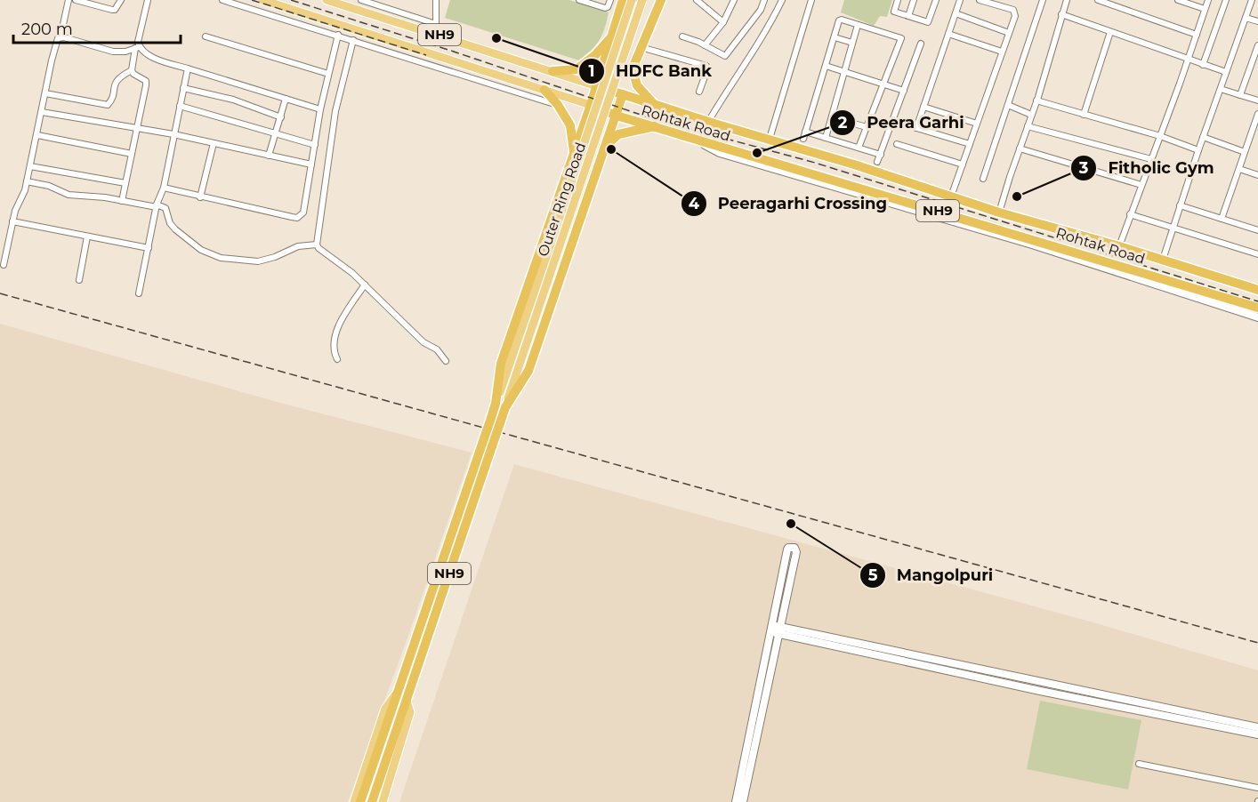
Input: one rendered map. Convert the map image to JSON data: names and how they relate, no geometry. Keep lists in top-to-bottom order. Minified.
{"streets":{"highway":["NH9","Rohtak Road","Outer Ring Road"]},"crossings":[["NH9","Outer Ring Road"],["Rohtak Road","Outer Ring Road"]],"places":["HDFC Bank","Peeragarhi Crossing","Peera Garhi","Fitholic Gym","Mangolpuri"],"scale_bar":"200 m"}
